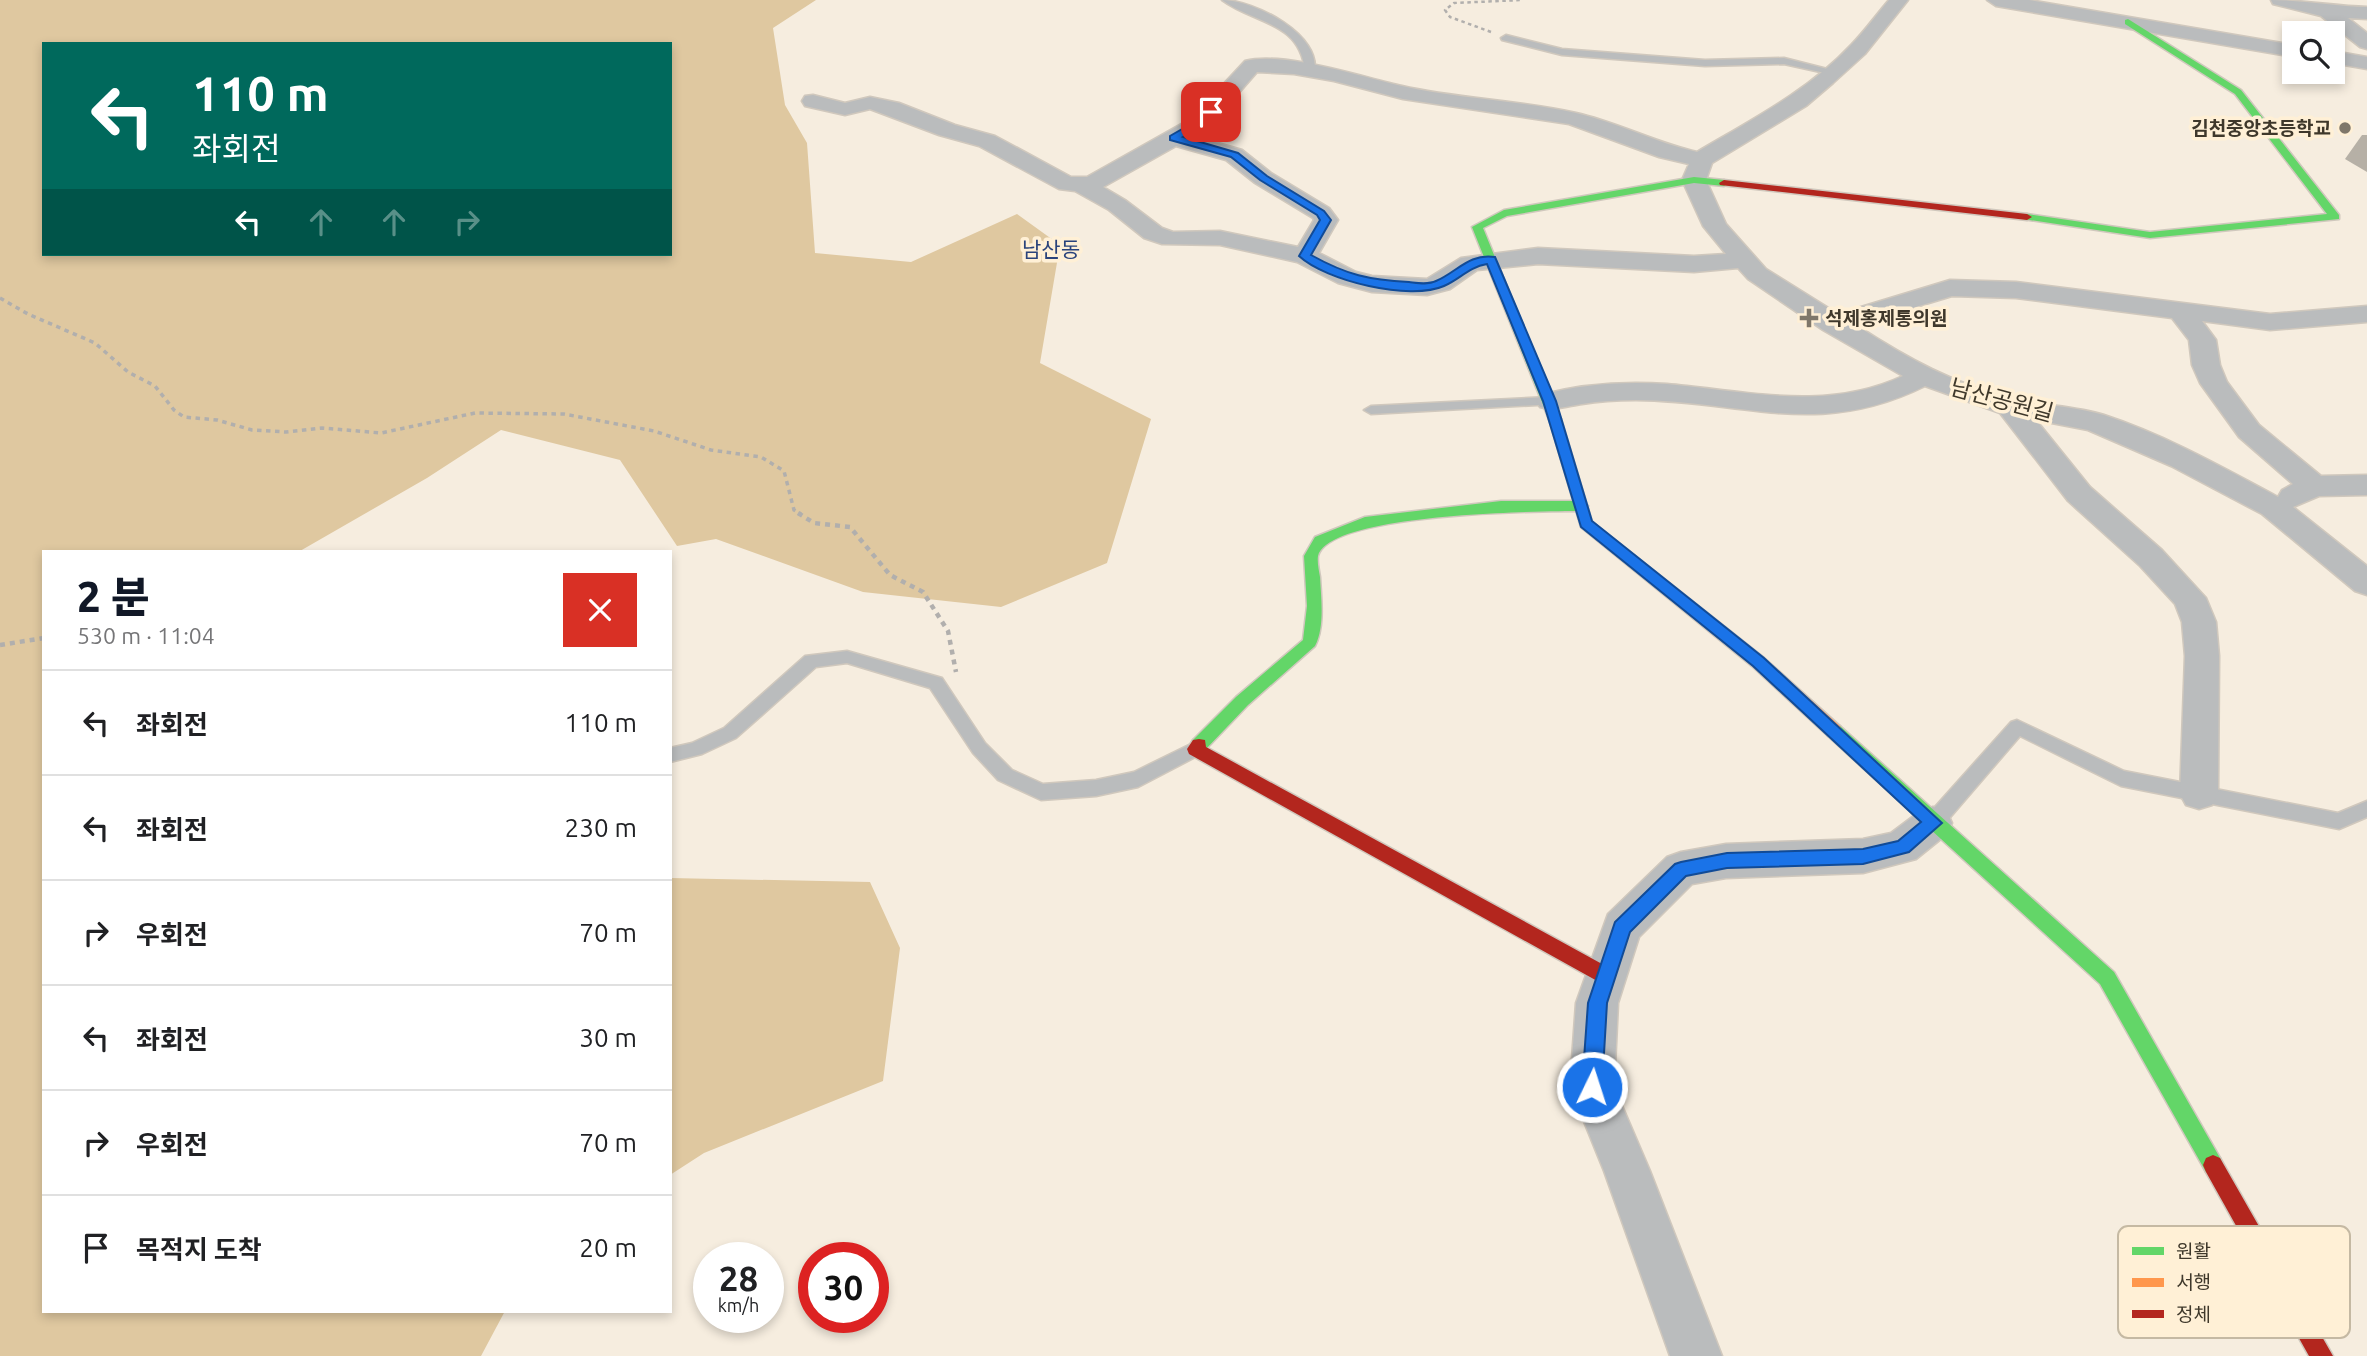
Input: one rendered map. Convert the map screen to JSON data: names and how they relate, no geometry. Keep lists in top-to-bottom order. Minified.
{"streets":{"street":["남산공원길"]},"districts":["남산동"],"places":{"other":["김천중앙초등학교"],"health":["석제홍제통의원"]},"legend":["원활","서행","정체"],"page":{"turn":["110 m","좌회전"],"heading":["2 분","530 m · 11:04"],"list":[{"name":"좌회전","value":"110 m"},{"name":"좌회전","value":"230 m"},{"name":"우회전","value":"70 m"},{"name":"좌회전","value":"30 m"},{"name":"우회전","value":"70 m"},{"name":"목적지 도착","value":"20 m"}],"speed":"28 km/h","limit":"30"}}
